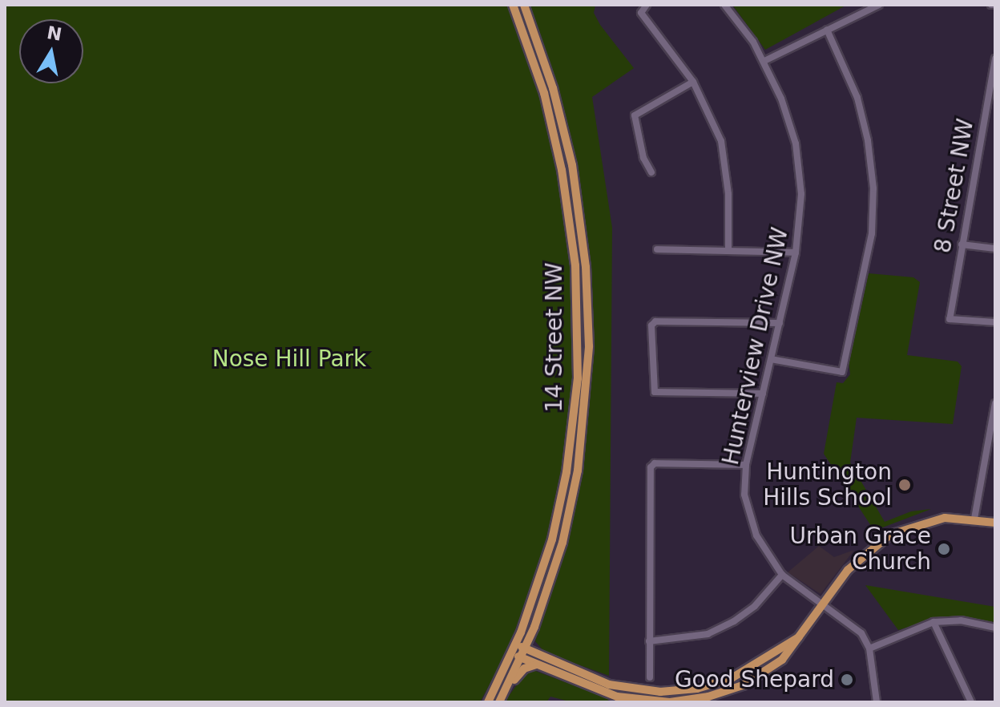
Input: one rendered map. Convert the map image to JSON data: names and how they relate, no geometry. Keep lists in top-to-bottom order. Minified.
{"streets":{"main road":["14 Street NW"],"street":["8 Street NW","Hunterview Drive NW"]},"parks":["Nose Hill Park"],"places":["Huntington Hills School","Urban Grace Church","Good Shepard"],"north":"top"}
